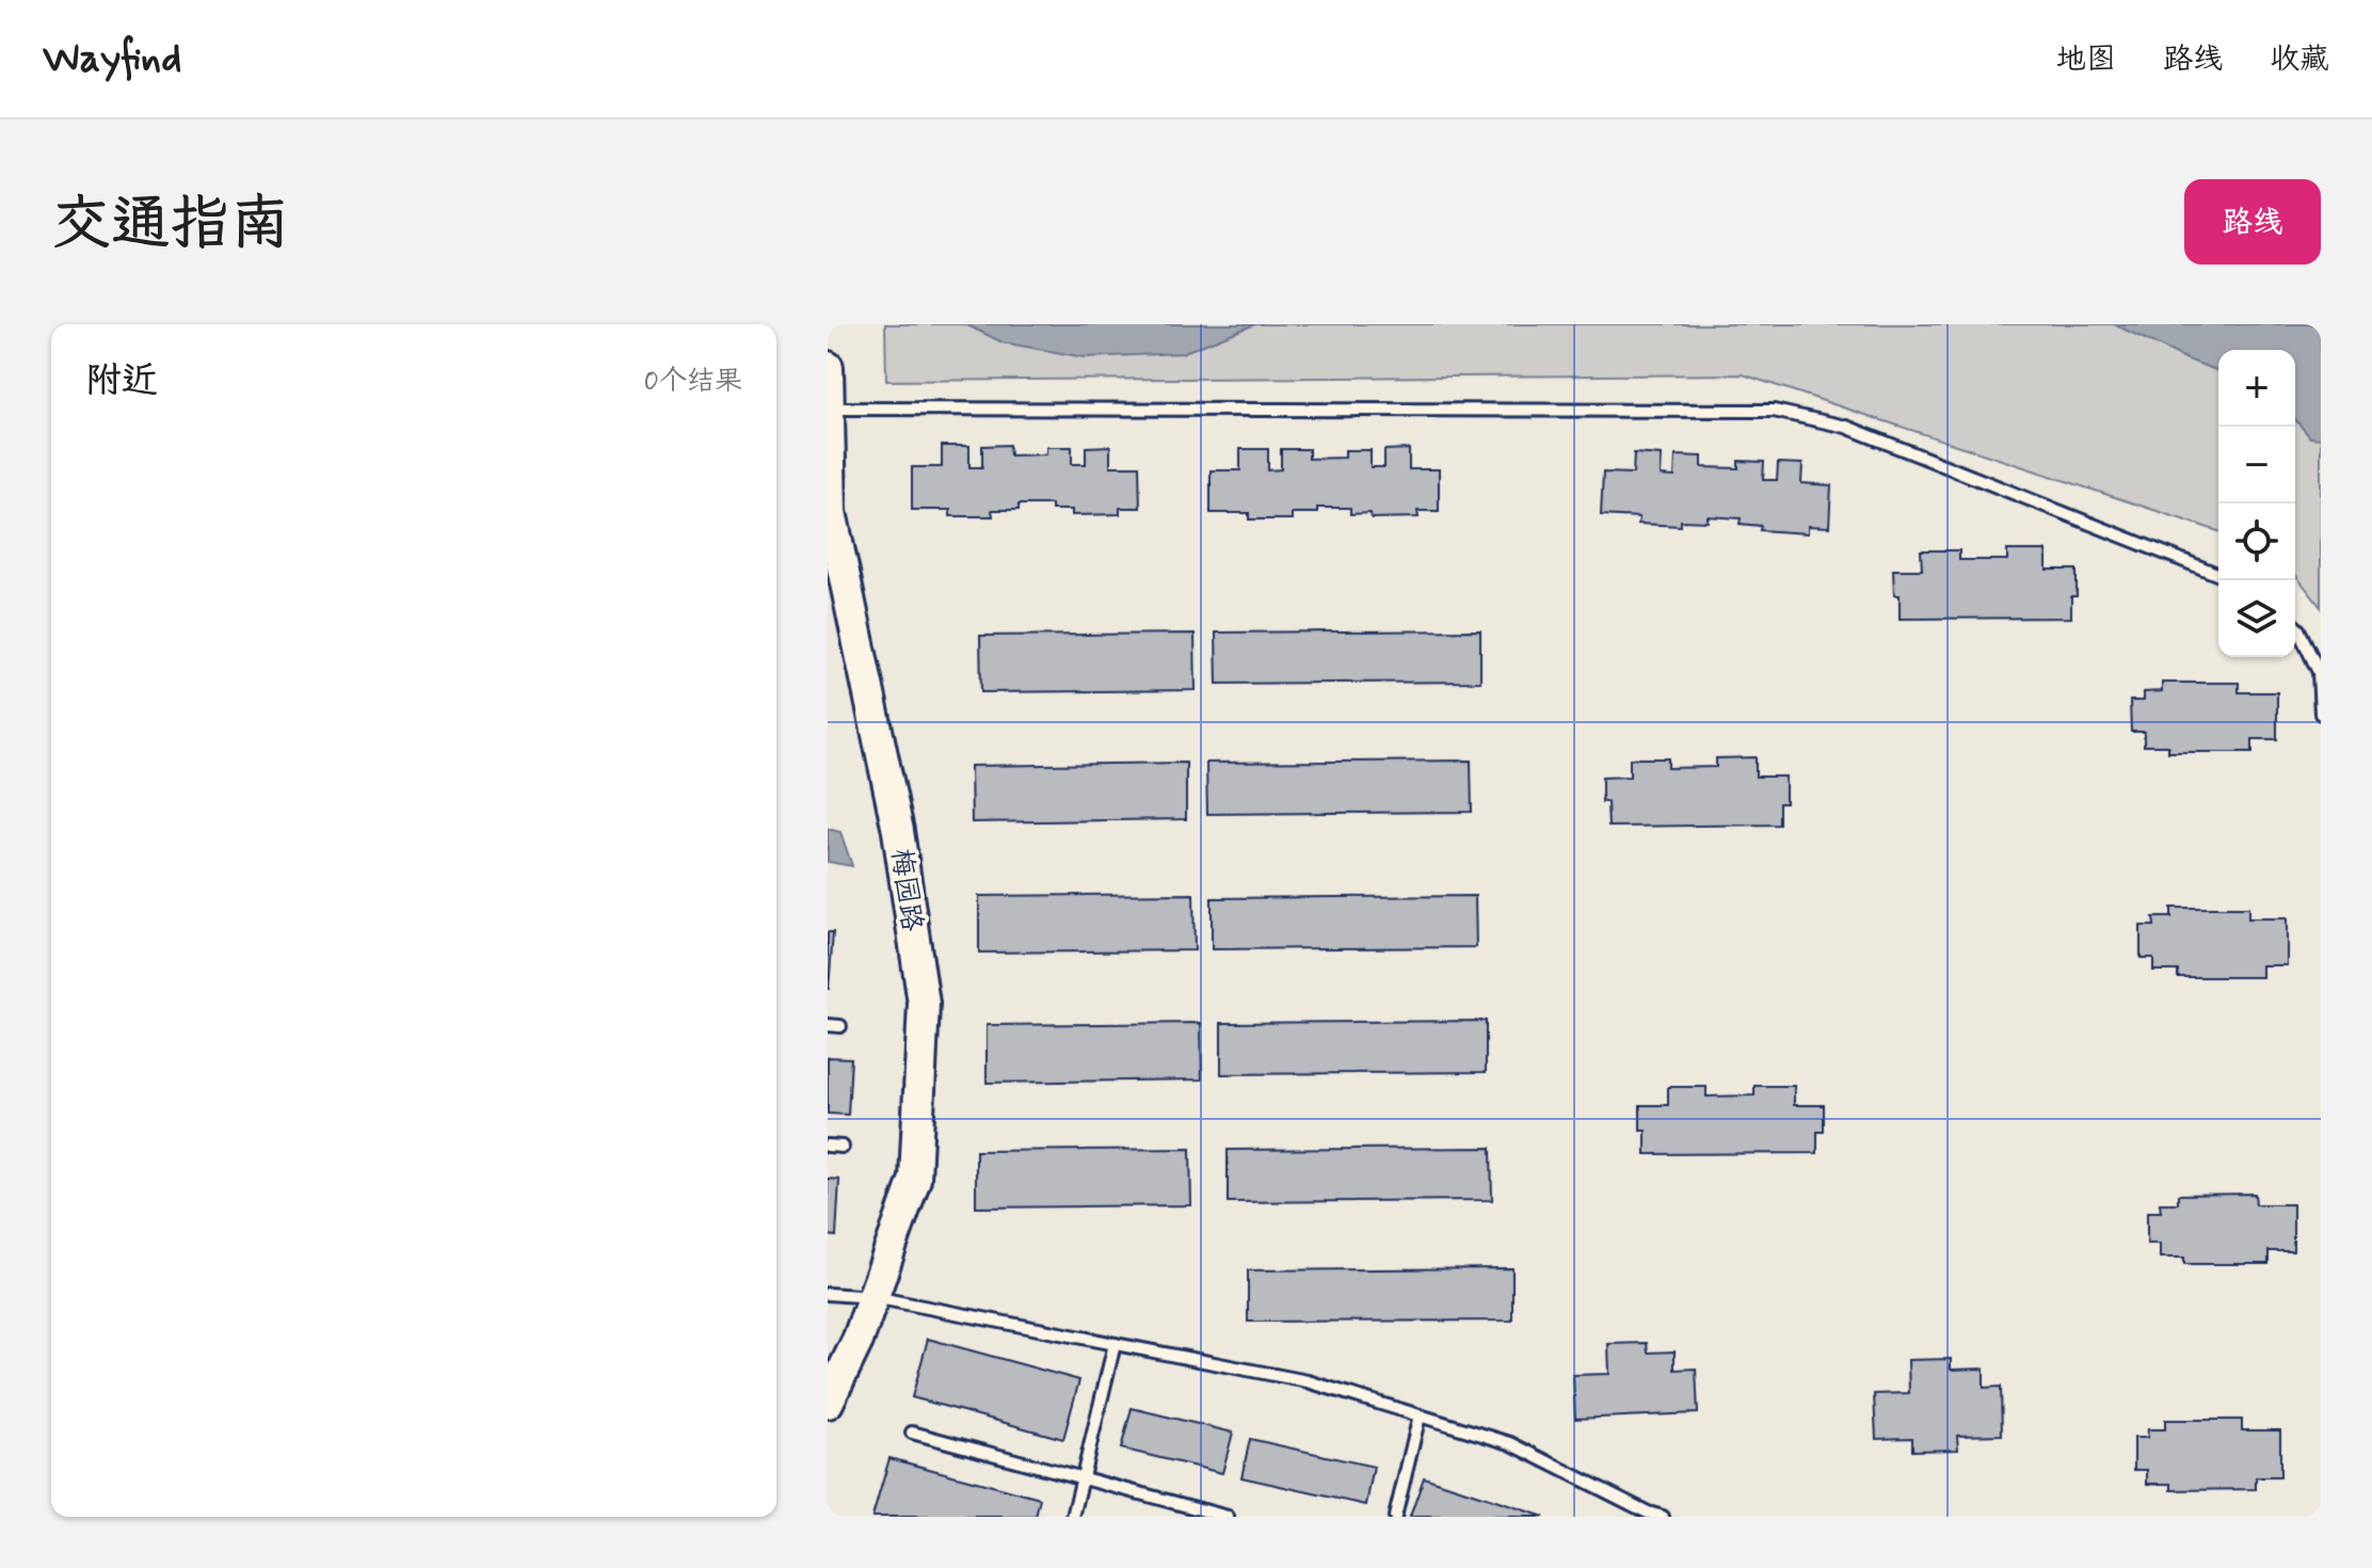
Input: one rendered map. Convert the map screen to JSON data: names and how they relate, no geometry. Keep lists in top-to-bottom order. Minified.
{"streets":{"street":["梅园路"]},"page":{"header":"Wayfind","nav":["地图","路线","收藏"],"buttons":"路线","title":"交通指南","heading":["附近","0个结果"],"map_buttons":["+","−"]}}
